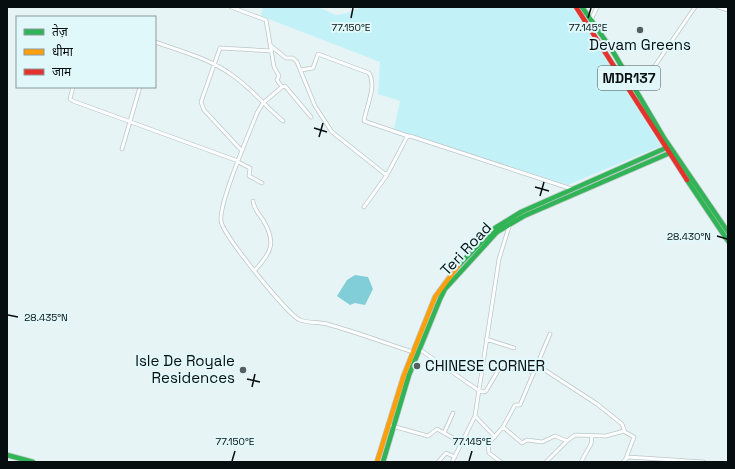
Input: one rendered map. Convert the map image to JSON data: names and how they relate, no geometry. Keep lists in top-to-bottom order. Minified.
{"streets":{"street":["MDR137","Teri Road"]},"crossings":[["MDR137","Teri Road"]],"places":["Devam Greens","CHINESE CORNER","Isle De Royale Residences"],"legend":["तेज़","धीमा","जाम"],"coordinates":["77.150°E","77.145°E","28.430°N","28.435°N"]}
